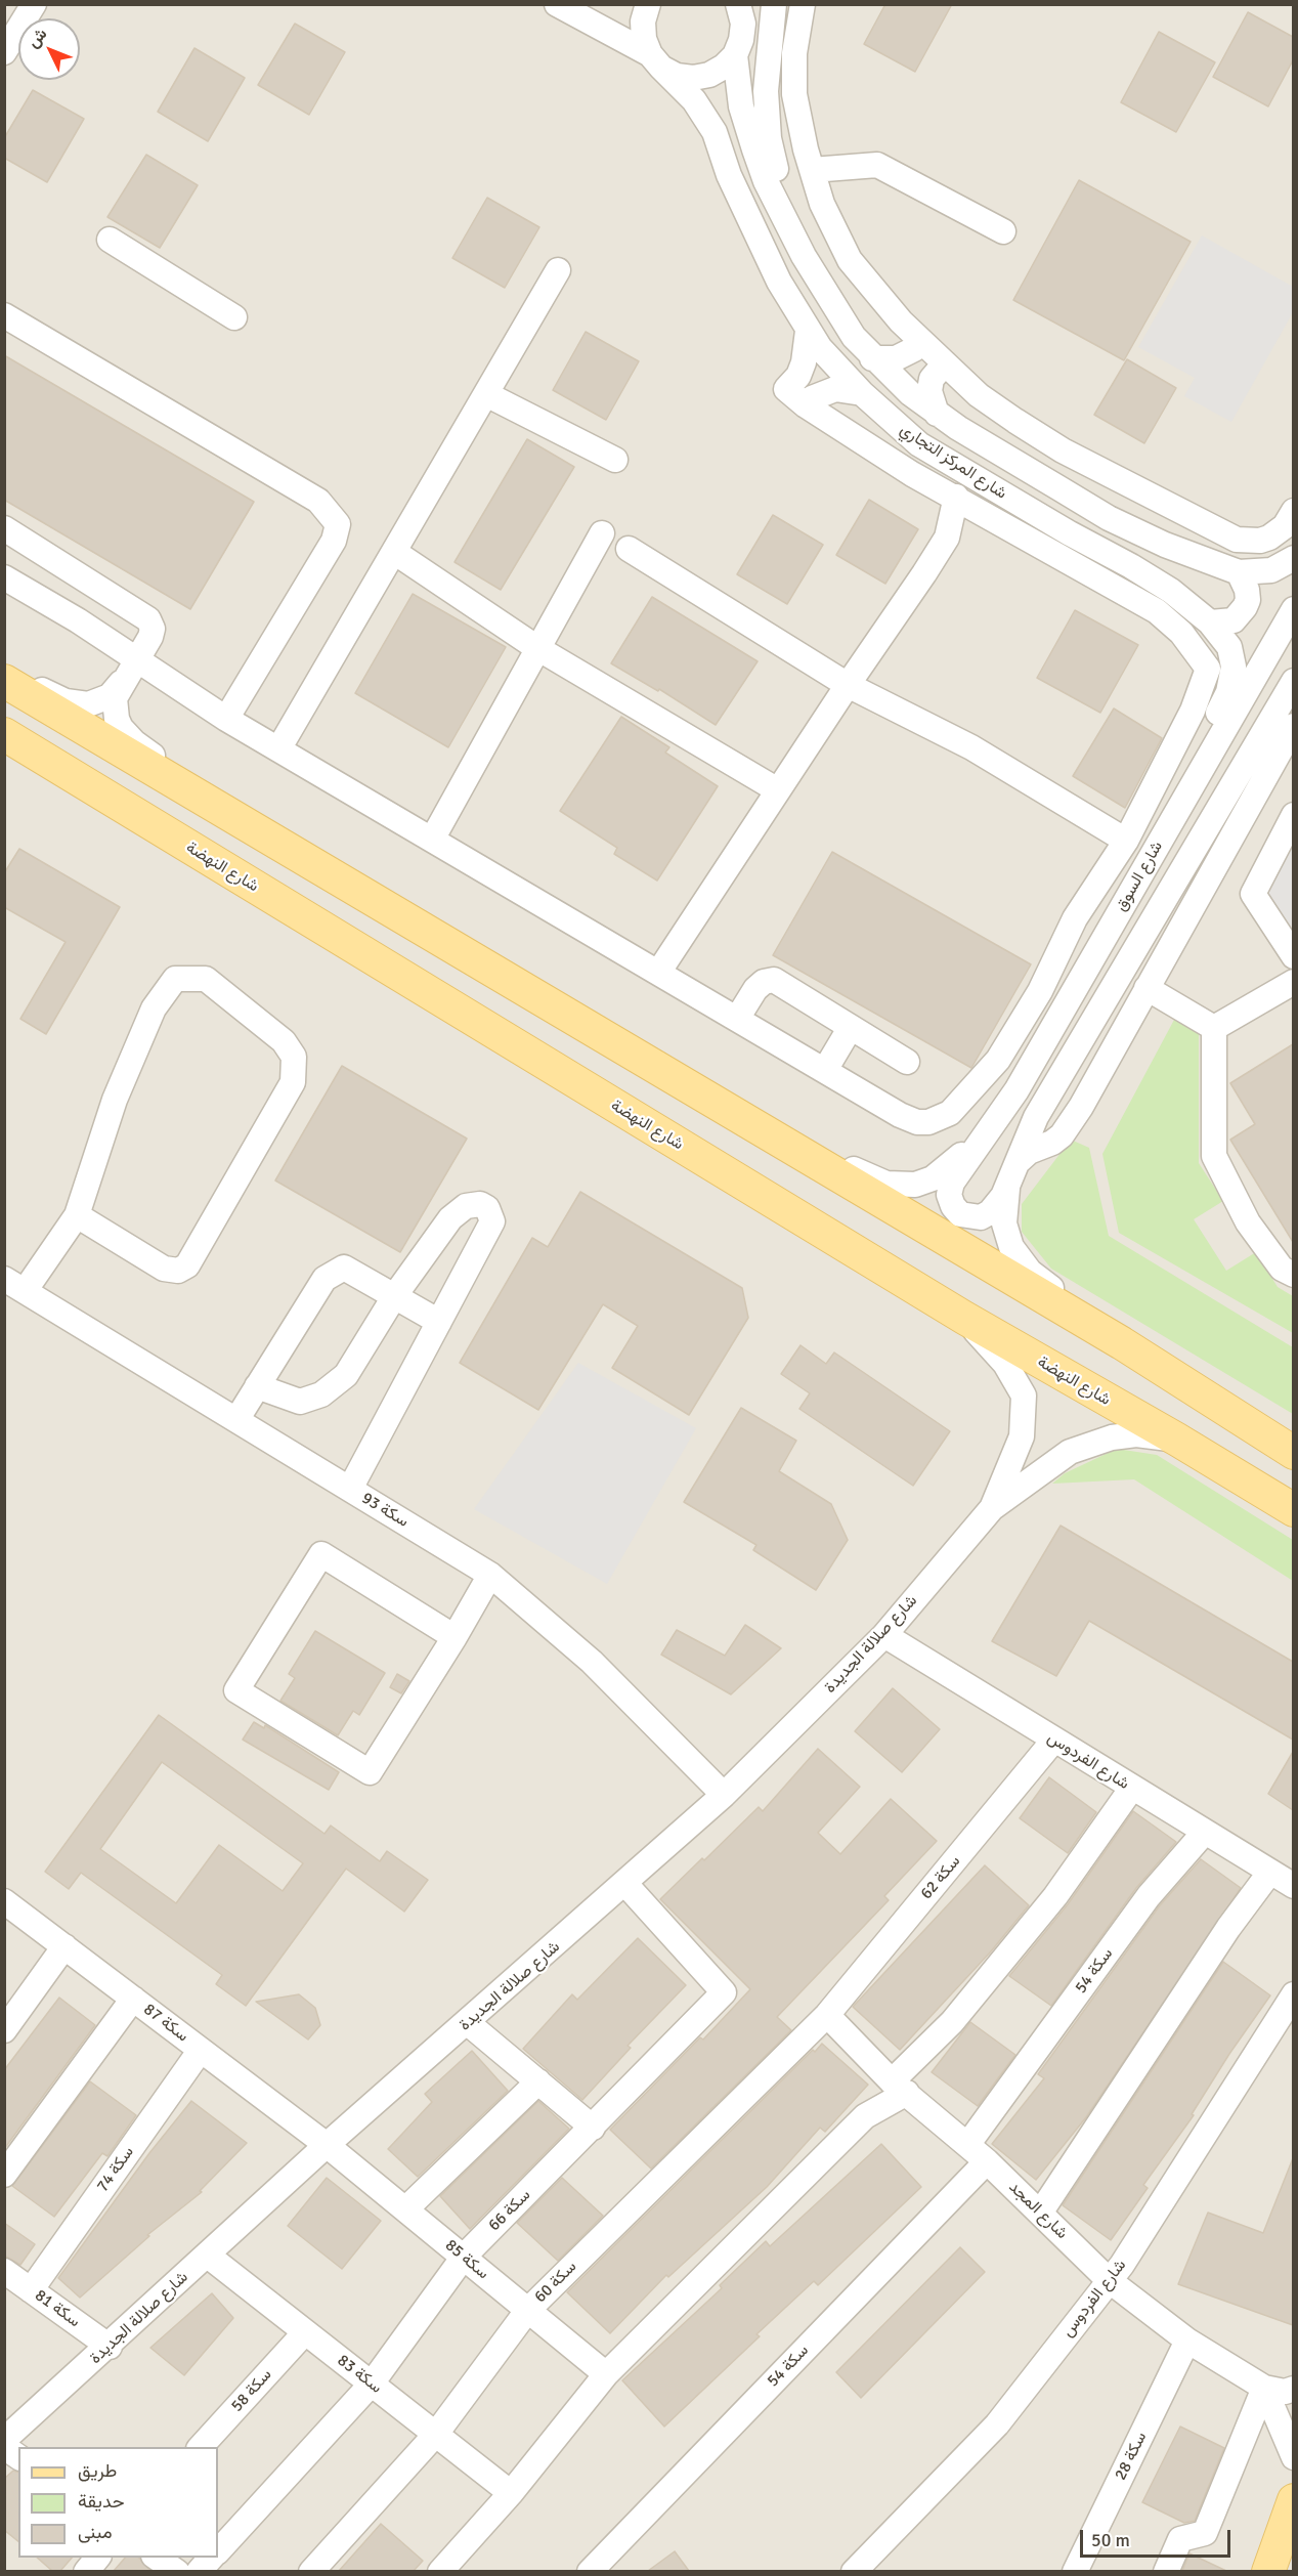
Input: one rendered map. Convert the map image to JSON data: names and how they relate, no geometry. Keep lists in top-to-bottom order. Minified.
{"streets":{"main road":["شارع النهضة"],"street":["شارع المركز التجاري","شارع السوق","سكة 93","شارع صلالة الجديدة","شارع الفردوس","سكة 62","سكة 54","سكة 87","سكة 74","سكة 66","شارع المجد","سكة 85","سكة 60","سكة 81","سكة 83","سكة 58","سكة 28"]},"crossings":[["شارع المركز التجاري","شارع السوق"],["شارع النهضة","شارع صلالة الجديدة"],["سكة 93","شارع صلالة الجديدة"],["شارع صلالة الجديدة","شارع الفردوس"],["شارع صلالة الجديدة","سكة 87"],["شارع صلالة الجديدة","سكة 66"],["شارع صلالة الجديدة","سكة 85"],["شارع صلالة الجديدة","سكة 81"],["شارع صلالة الجديدة","سكة 83"],["شارع الفردوس","سكة 62"],["شارع الفردوس","سكة 54"],["شارع الفردوس","شارع المجد"],["سكة 62","شارع المجد"],["سكة 62","سكة 60"],["سكة 54","شارع المجد"],["سكة 87","سكة 74"],["سكة 87","سكة 85"],["سكة 74","سكة 81"],["سكة 66","سكة 85"],["سكة 66","سكة 83"],["شارع المجد","سكة 60"],["شارع المجد","سكة 28"],["سكة 85","سكة 60"],["سكة 60","سكة 83"],["سكة 83","سكة 58"]],"legend":["طريق","حديقة","مبنى"],"scale_bar":"50 m","north":"top left"}
